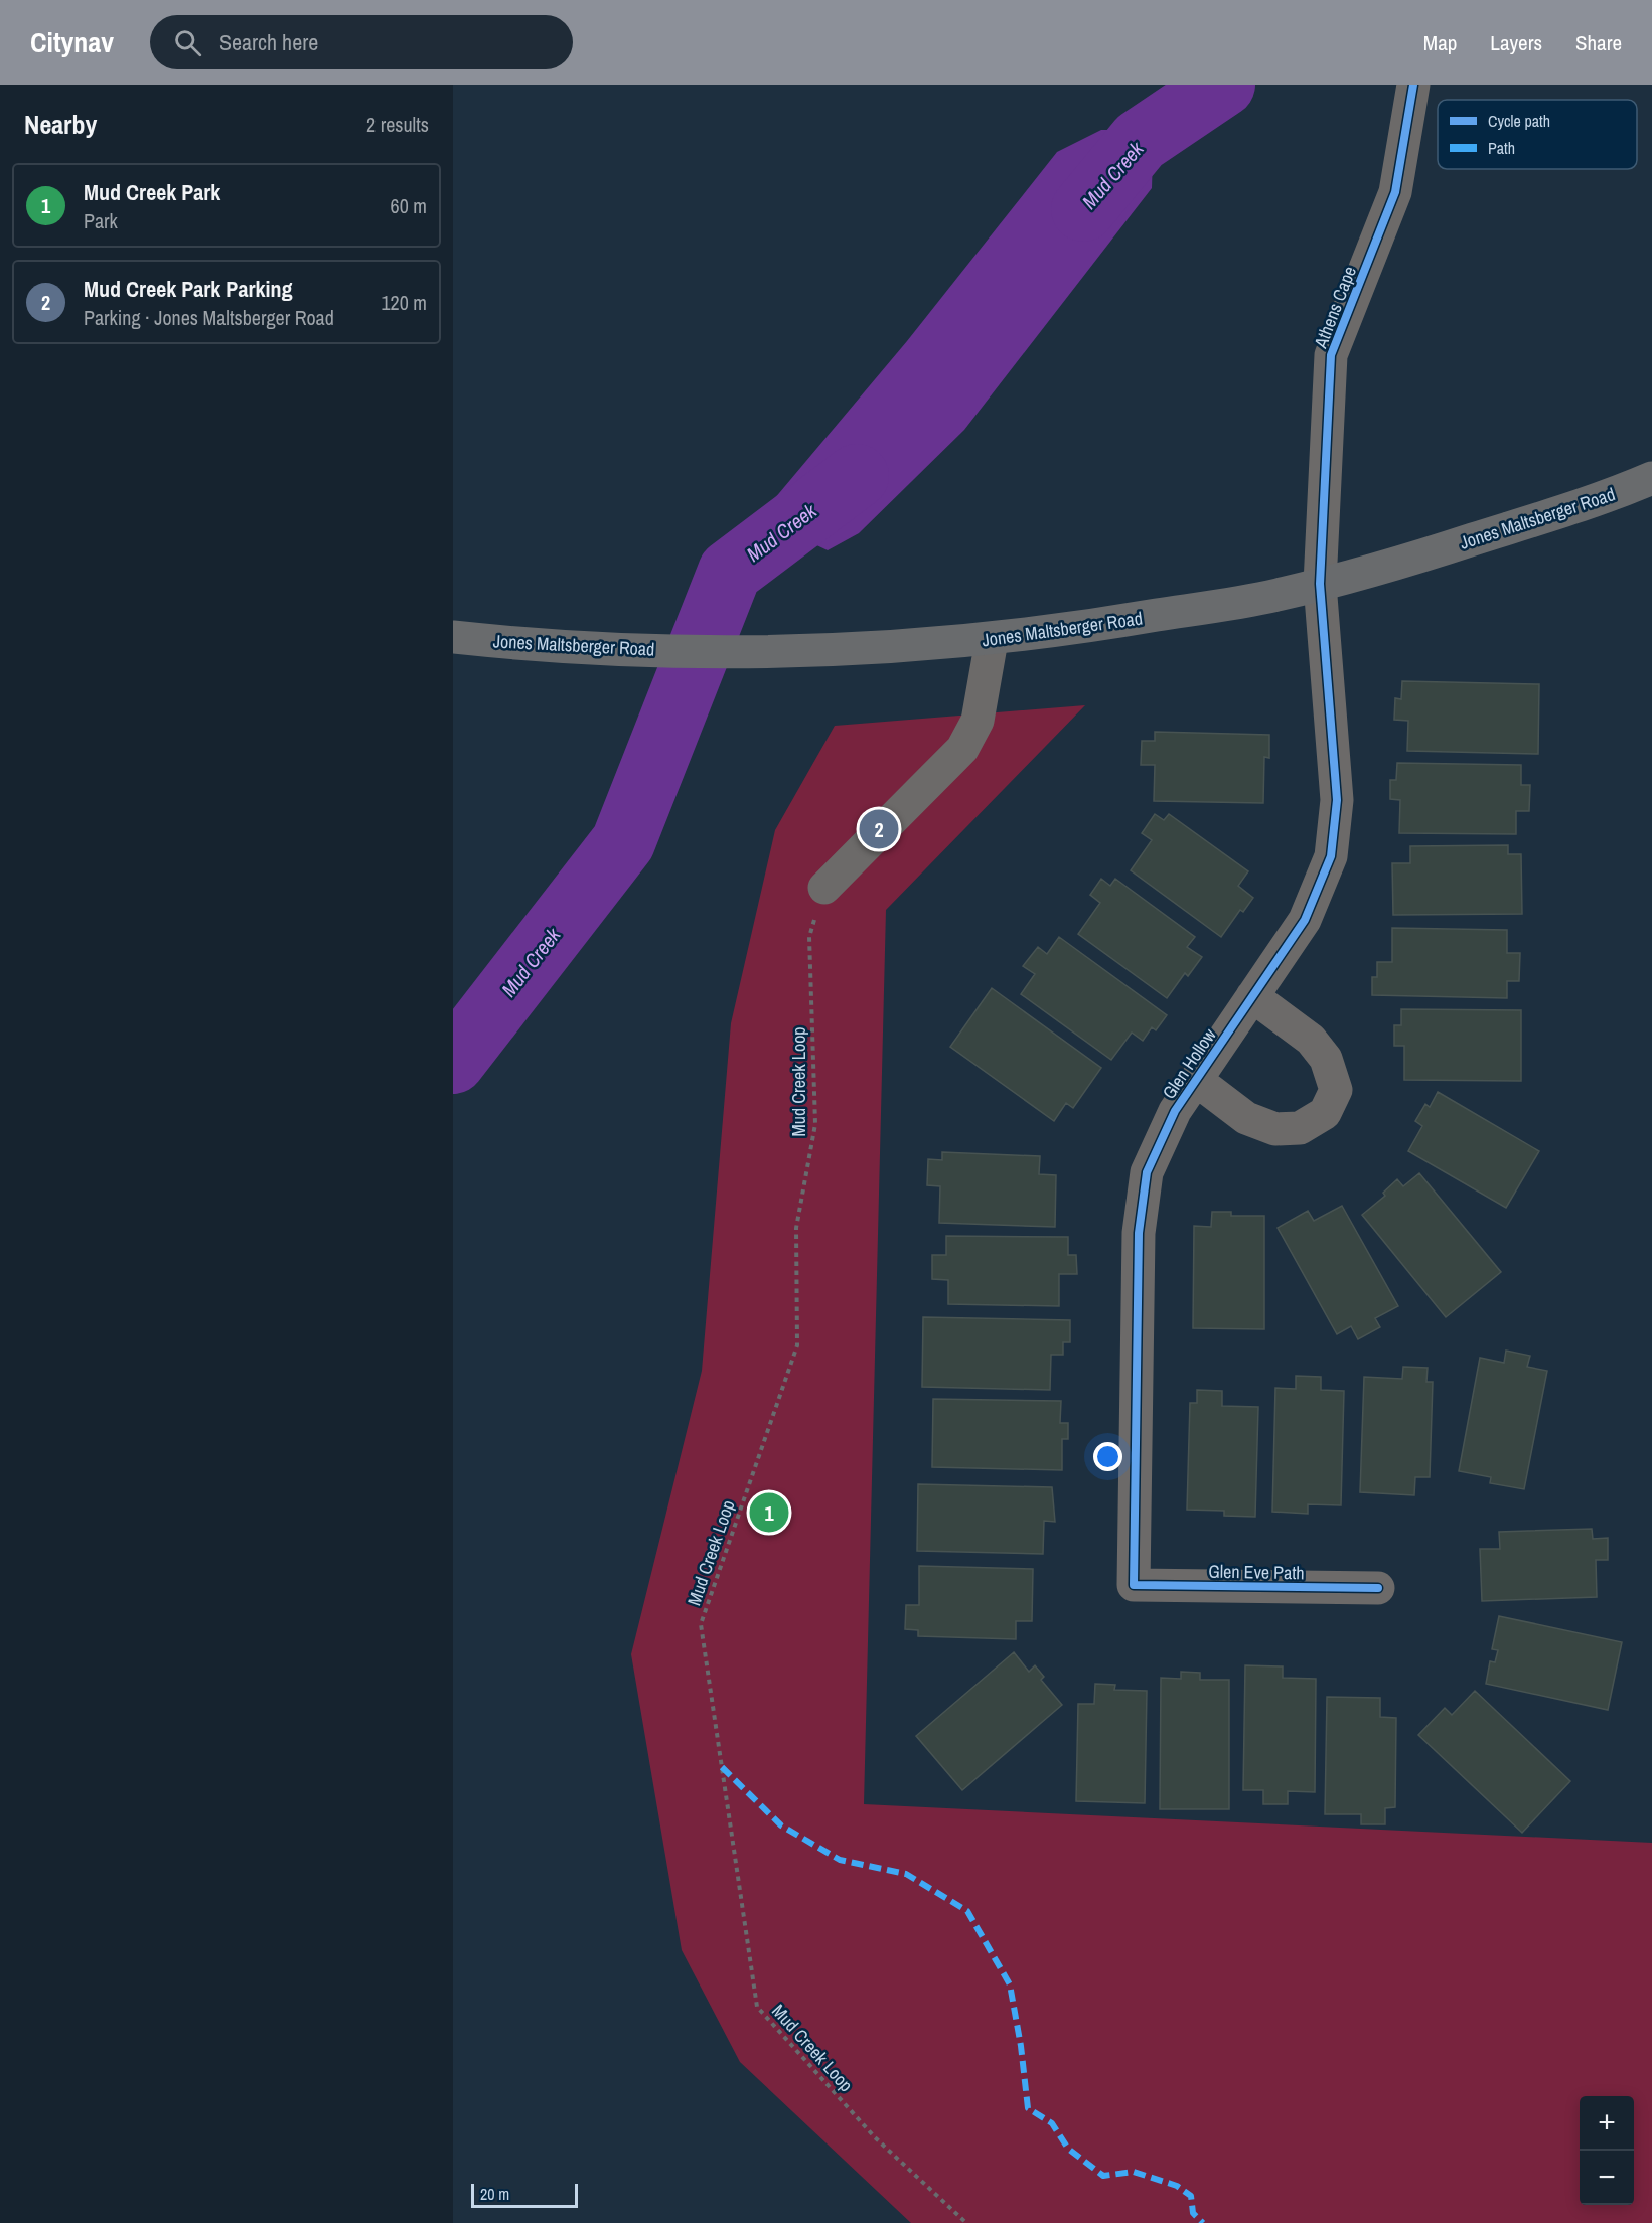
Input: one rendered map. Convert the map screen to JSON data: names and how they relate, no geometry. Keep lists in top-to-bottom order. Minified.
{"streets":{"main road":["Jones Maltsberger Road"],"street":["Athens Cape","Glen Hollow","Glen Eve Path"],"path":["Mud Creek Loop"]},"crossings":[["Athens Cape","Jones Maltsberger Road"],["Athens Cape","Glen Hollow"],["Jones Maltsberger Road","Glen Hollow"],["Glen Hollow","Glen Eve Path"]],"water":["Mud Creek"],"legend":["Cycle path","Path"],"scale_bar":"20 m","page":{"header":"Citynav","search":"Search here","nav":["Map","Layers","Share"],"heading":["Nearby","2 results"],"list":[{"mark":"1","name":"Mud Creek Park","note":"Park","value":"60 m"},{"mark":"2","name":"Mud Creek Park Parking","note":"Parking · Jones Maltsberger Road","value":"120 m"}],"pins":["2","1"],"map_buttons":["+","−"],"scale":"20 m"}}
